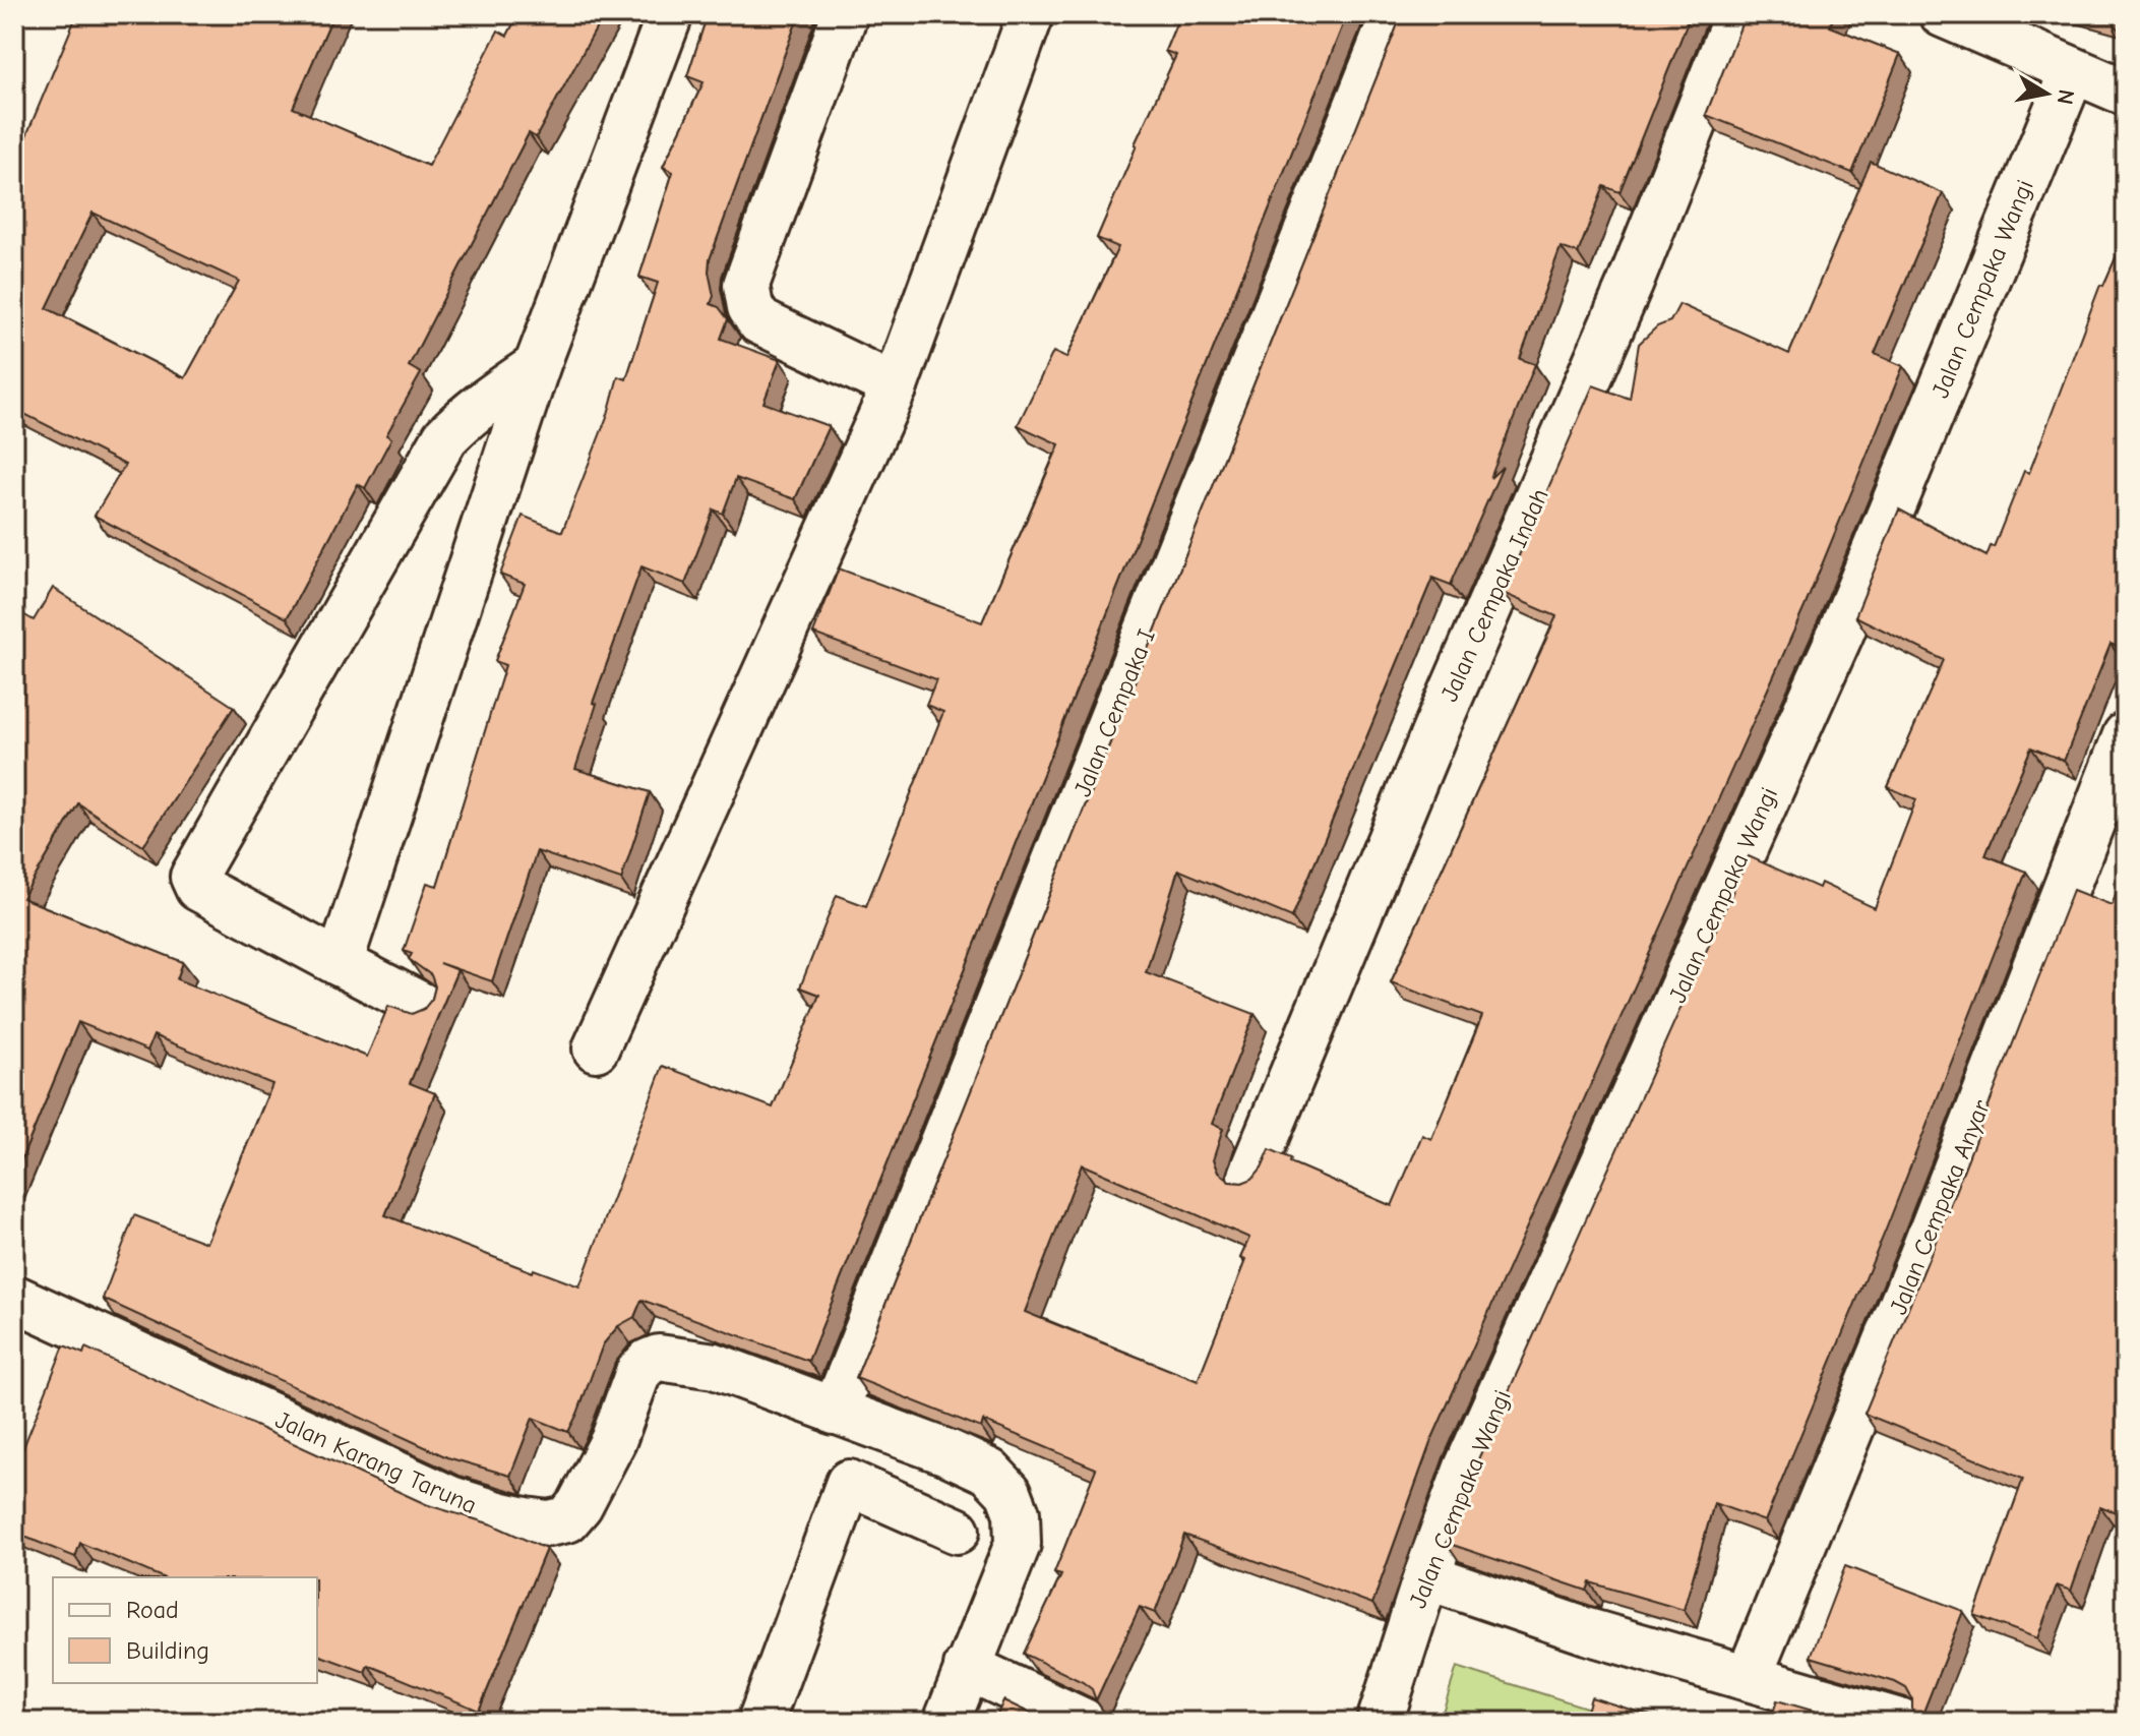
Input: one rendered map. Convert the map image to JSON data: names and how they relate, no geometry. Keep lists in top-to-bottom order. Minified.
{"streets":{"street":["Jalan Cempaka Wangi","Jalan Cempaka Indah","Jalan Cempaka I","Jalan Cempaka Anyar","Jalan Karang Taruna"]},"crossings":[["Jalan Cempaka I","Jalan Karang Taruna"]],"legend":["Road","Building"],"north":"right"}
